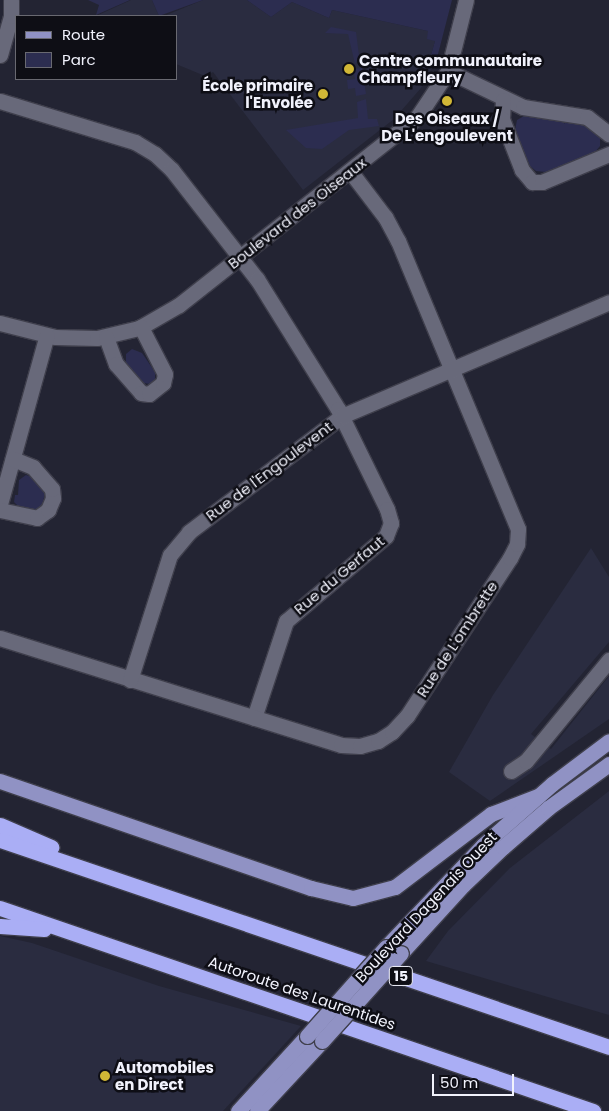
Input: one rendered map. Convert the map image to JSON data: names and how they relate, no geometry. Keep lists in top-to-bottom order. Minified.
{"streets":{"highway":["15","Autoroute des Laurentides"],"main road":["Boulevard Dagenais Ouest"],"street":["Boulevard des Oiseaux","Rue de l'Engoulevent","Rue du Gerfaut","Rue de L'ombrette"]},"crossings":[["Boulevard des Oiseaux","Rue du Gerfaut"],["Boulevard des Oiseaux","Rue de L'ombrette"],["Rue de l'Engoulevent","Rue du Gerfaut"],["Rue de l'Engoulevent","Rue de L'ombrette"],["Rue du Gerfaut","Rue de L'ombrette"]],"places":["Centre communautaire Champfleury","École primaire l'Envolée","Des Oiseaux / De L'engoulevent","Automobiles en Direct"],"legend":["Route","Parc"],"scale_bar":"50 m"}
